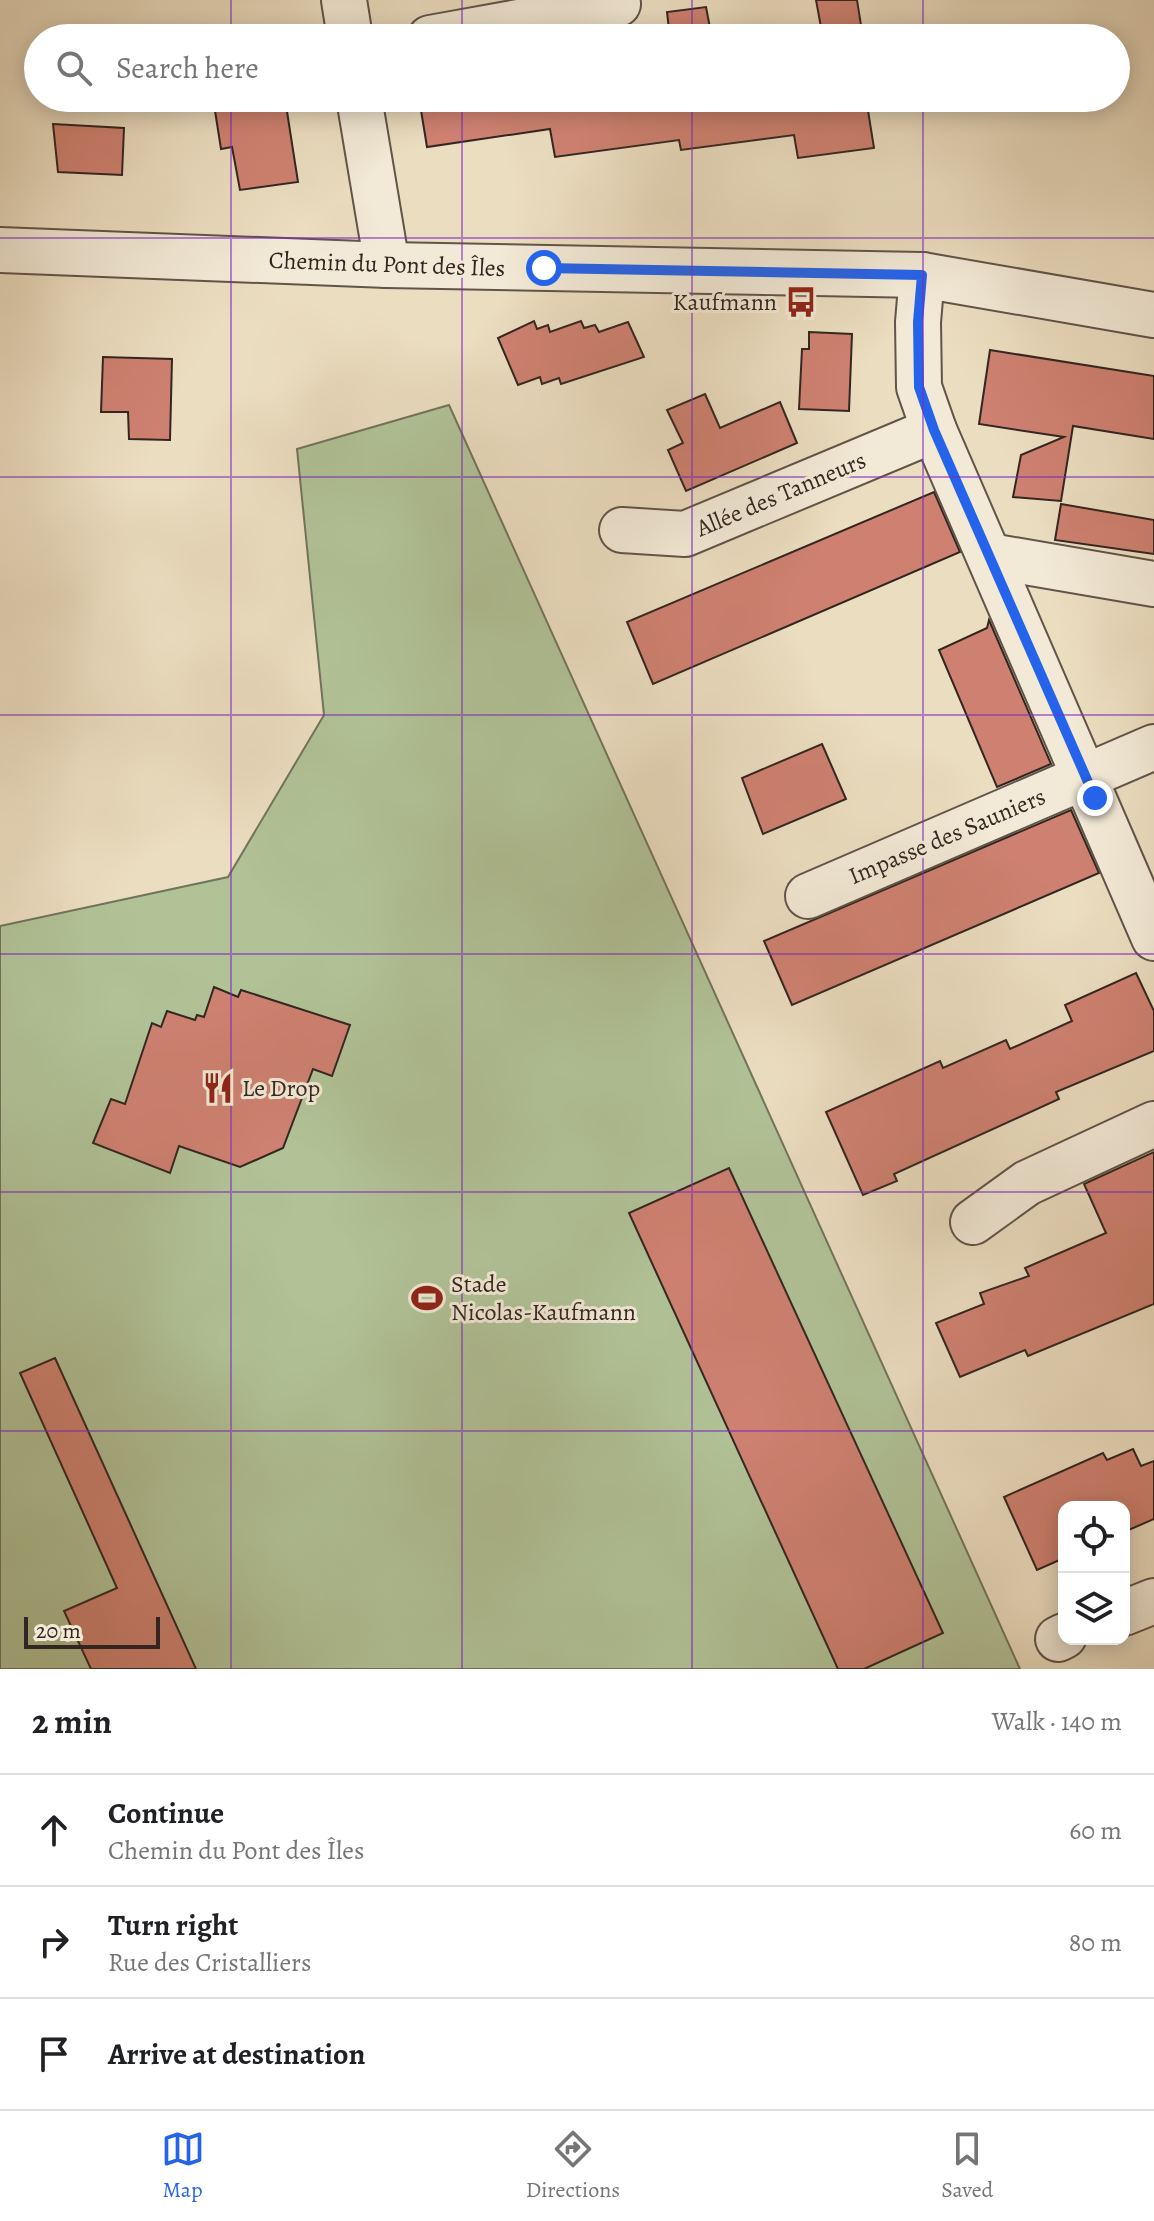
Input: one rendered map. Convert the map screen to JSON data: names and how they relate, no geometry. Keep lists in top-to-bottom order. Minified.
{"streets":{"street":["Chemin du Pont des Îles","Allée des Tanneurs","Impasse des Sauniers"]},"places":{"bus stop":["Kaufmann"],"restaurant":["Le Drop"],"sports":["Stade Nicolas-Kaufmann"]},"scale_bar":"20 m","page":{"search":"Search here","scale":"20 m","heading":["2 min","Walk · 140 m"],"list":[["Continue","Chemin du Pont des Îles","60 m"],["Turn right","Rue des Cristalliers","80 m"],"Arrive at destination"],"nav":["Map","Directions","Saved"]}}
